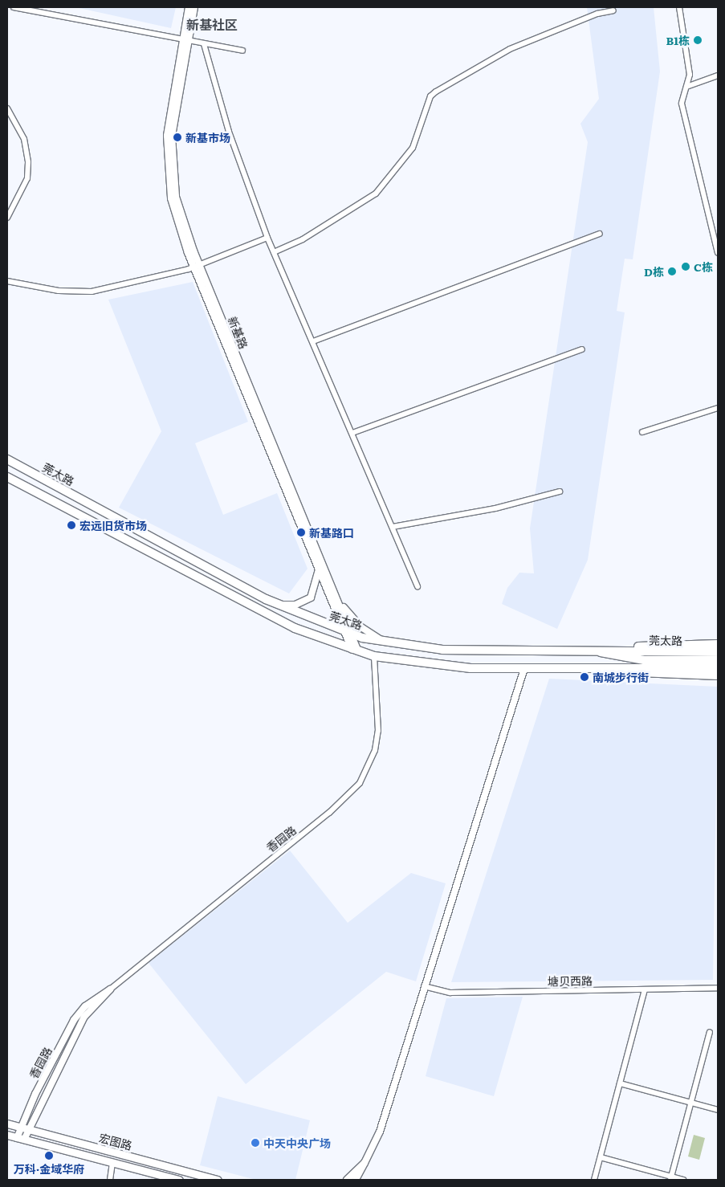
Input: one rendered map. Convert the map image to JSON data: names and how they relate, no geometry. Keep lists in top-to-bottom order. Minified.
{"streets":{"main road":["莞太路","宏图路"],"street":["新基路","香园路","塘贝西路"]},"crossings":[["新基路","莞太路"],["香园路","宏图路"]],"districts":["新基社区"],"places":["B1栋","新基市场","C栋","D栋","宏远旧货市场","新基路口","南城步行街","中天中央广场","万科·金域华府"]}
